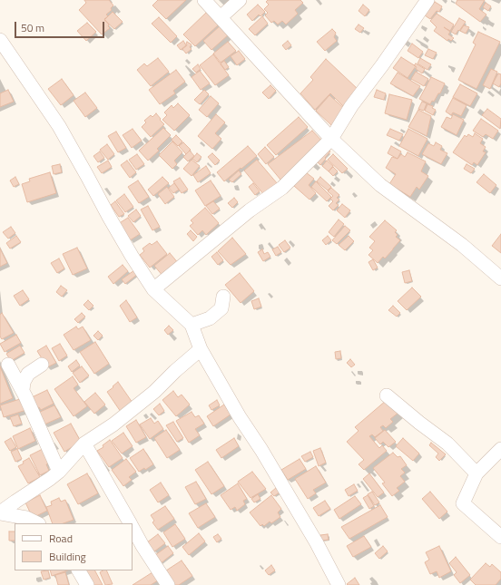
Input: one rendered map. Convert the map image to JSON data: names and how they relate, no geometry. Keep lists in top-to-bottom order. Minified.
{"legend":["Road","Building"],"scale_bar":"50 m"}
